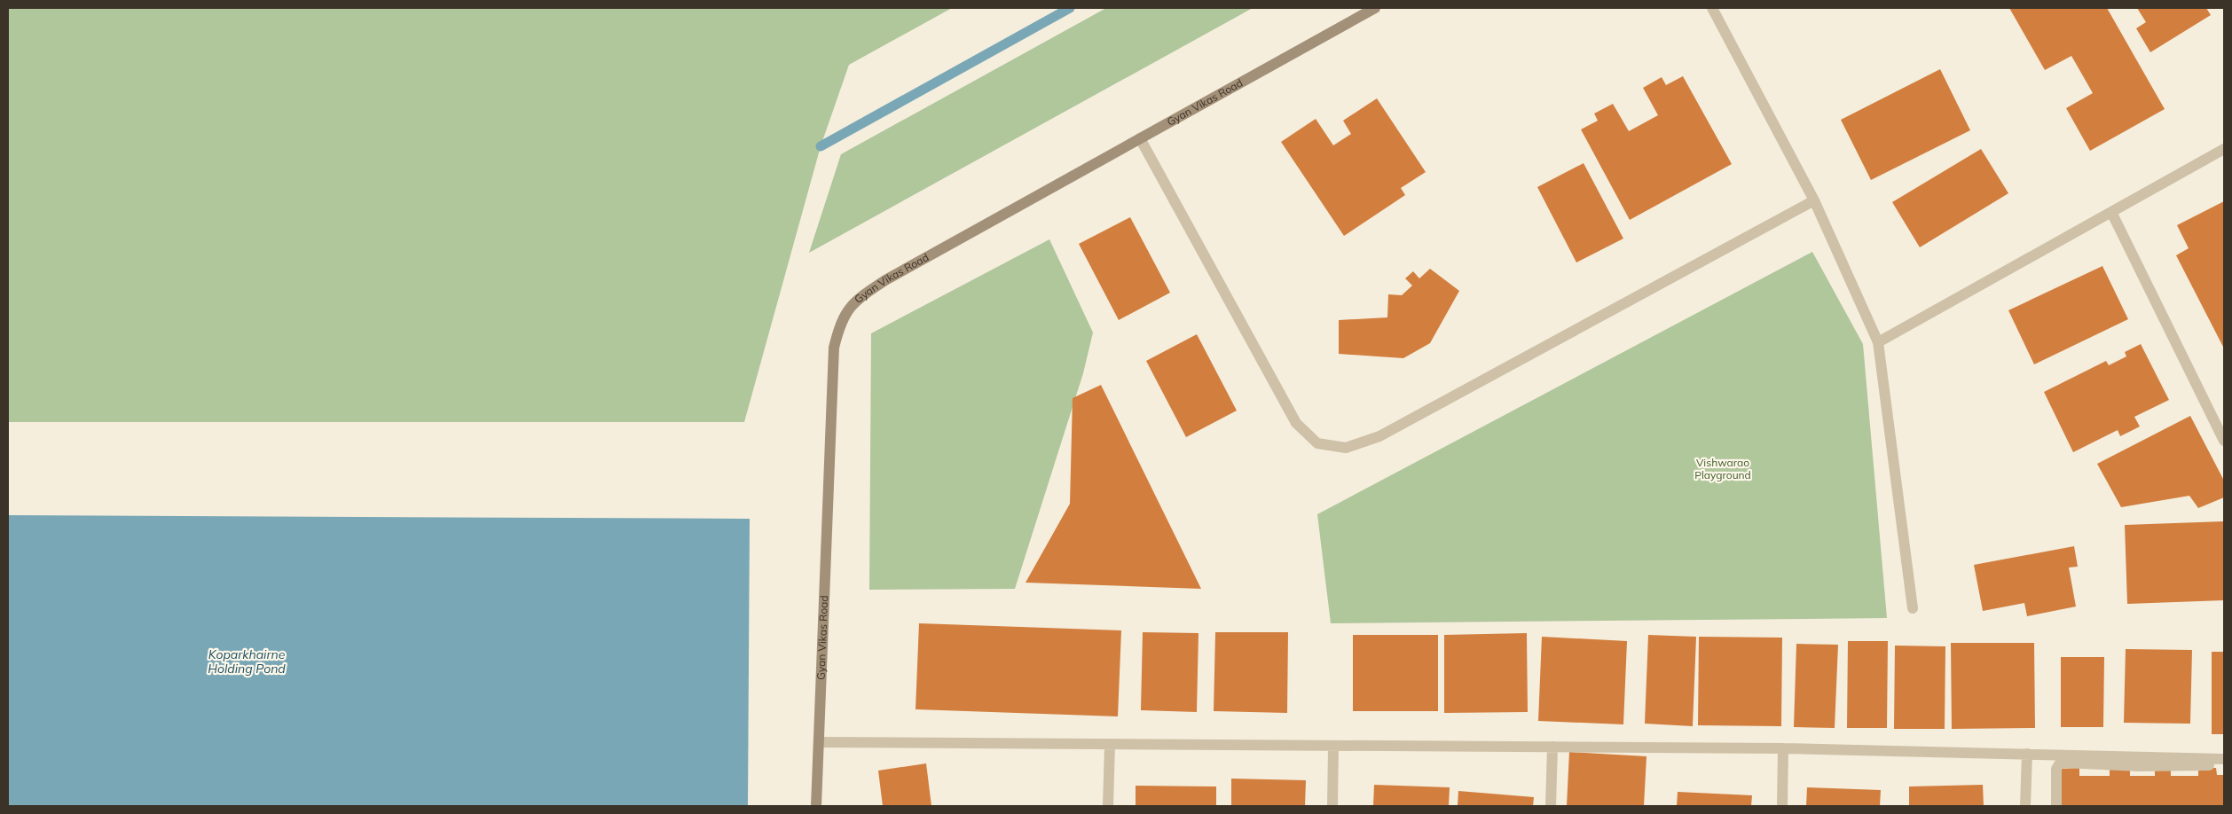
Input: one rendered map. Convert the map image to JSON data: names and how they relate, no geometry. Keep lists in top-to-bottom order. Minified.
{"streets":{"street":["Gyan Vikas Road"]},"water":["Koparkhairne Holding Pond"],"parks":["Vishwarao Playground"]}
